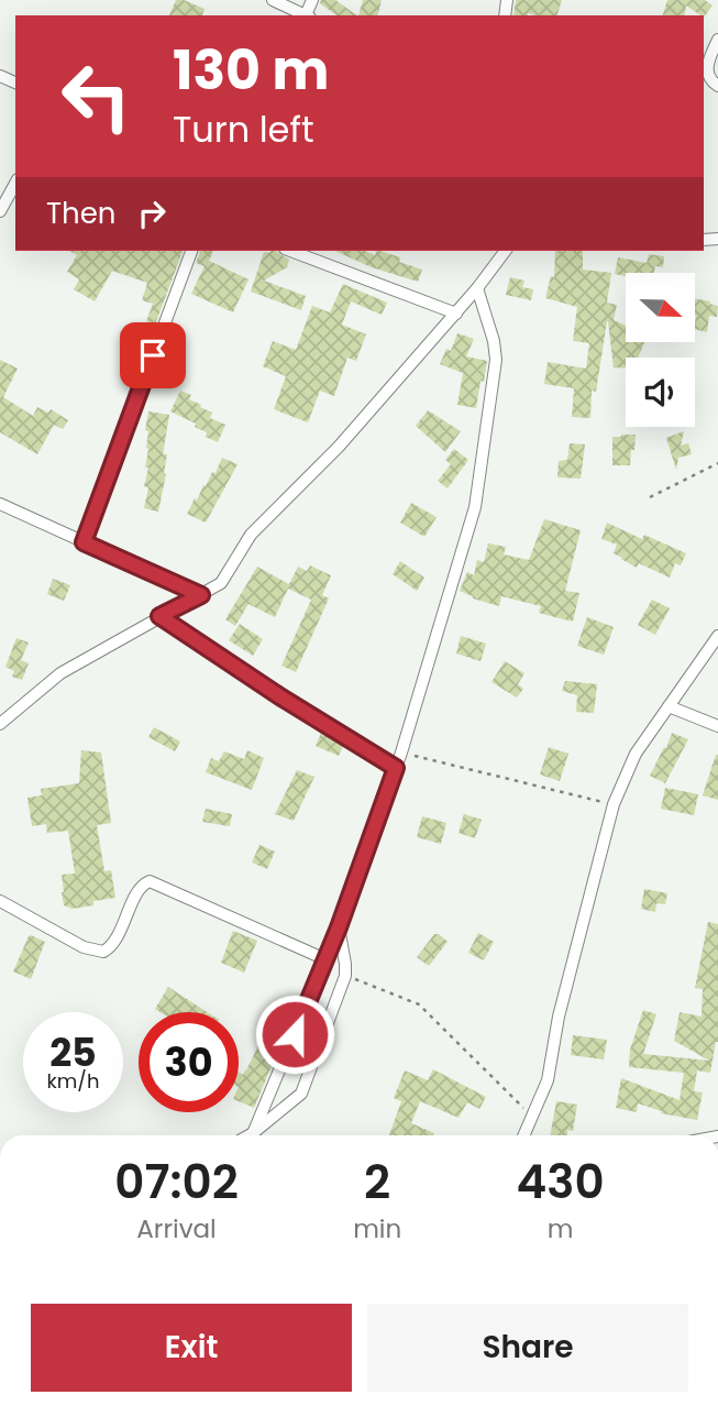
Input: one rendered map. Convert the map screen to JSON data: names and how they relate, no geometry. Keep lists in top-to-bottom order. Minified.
{"north":"right","page":{"turn":["130 m","Turn left"],"then":"Then","speed":"25 km/h","limit":"30","eta":["07:02","Arrival","2","min","430","m"],"buttons":["Exit","Share"]}}
